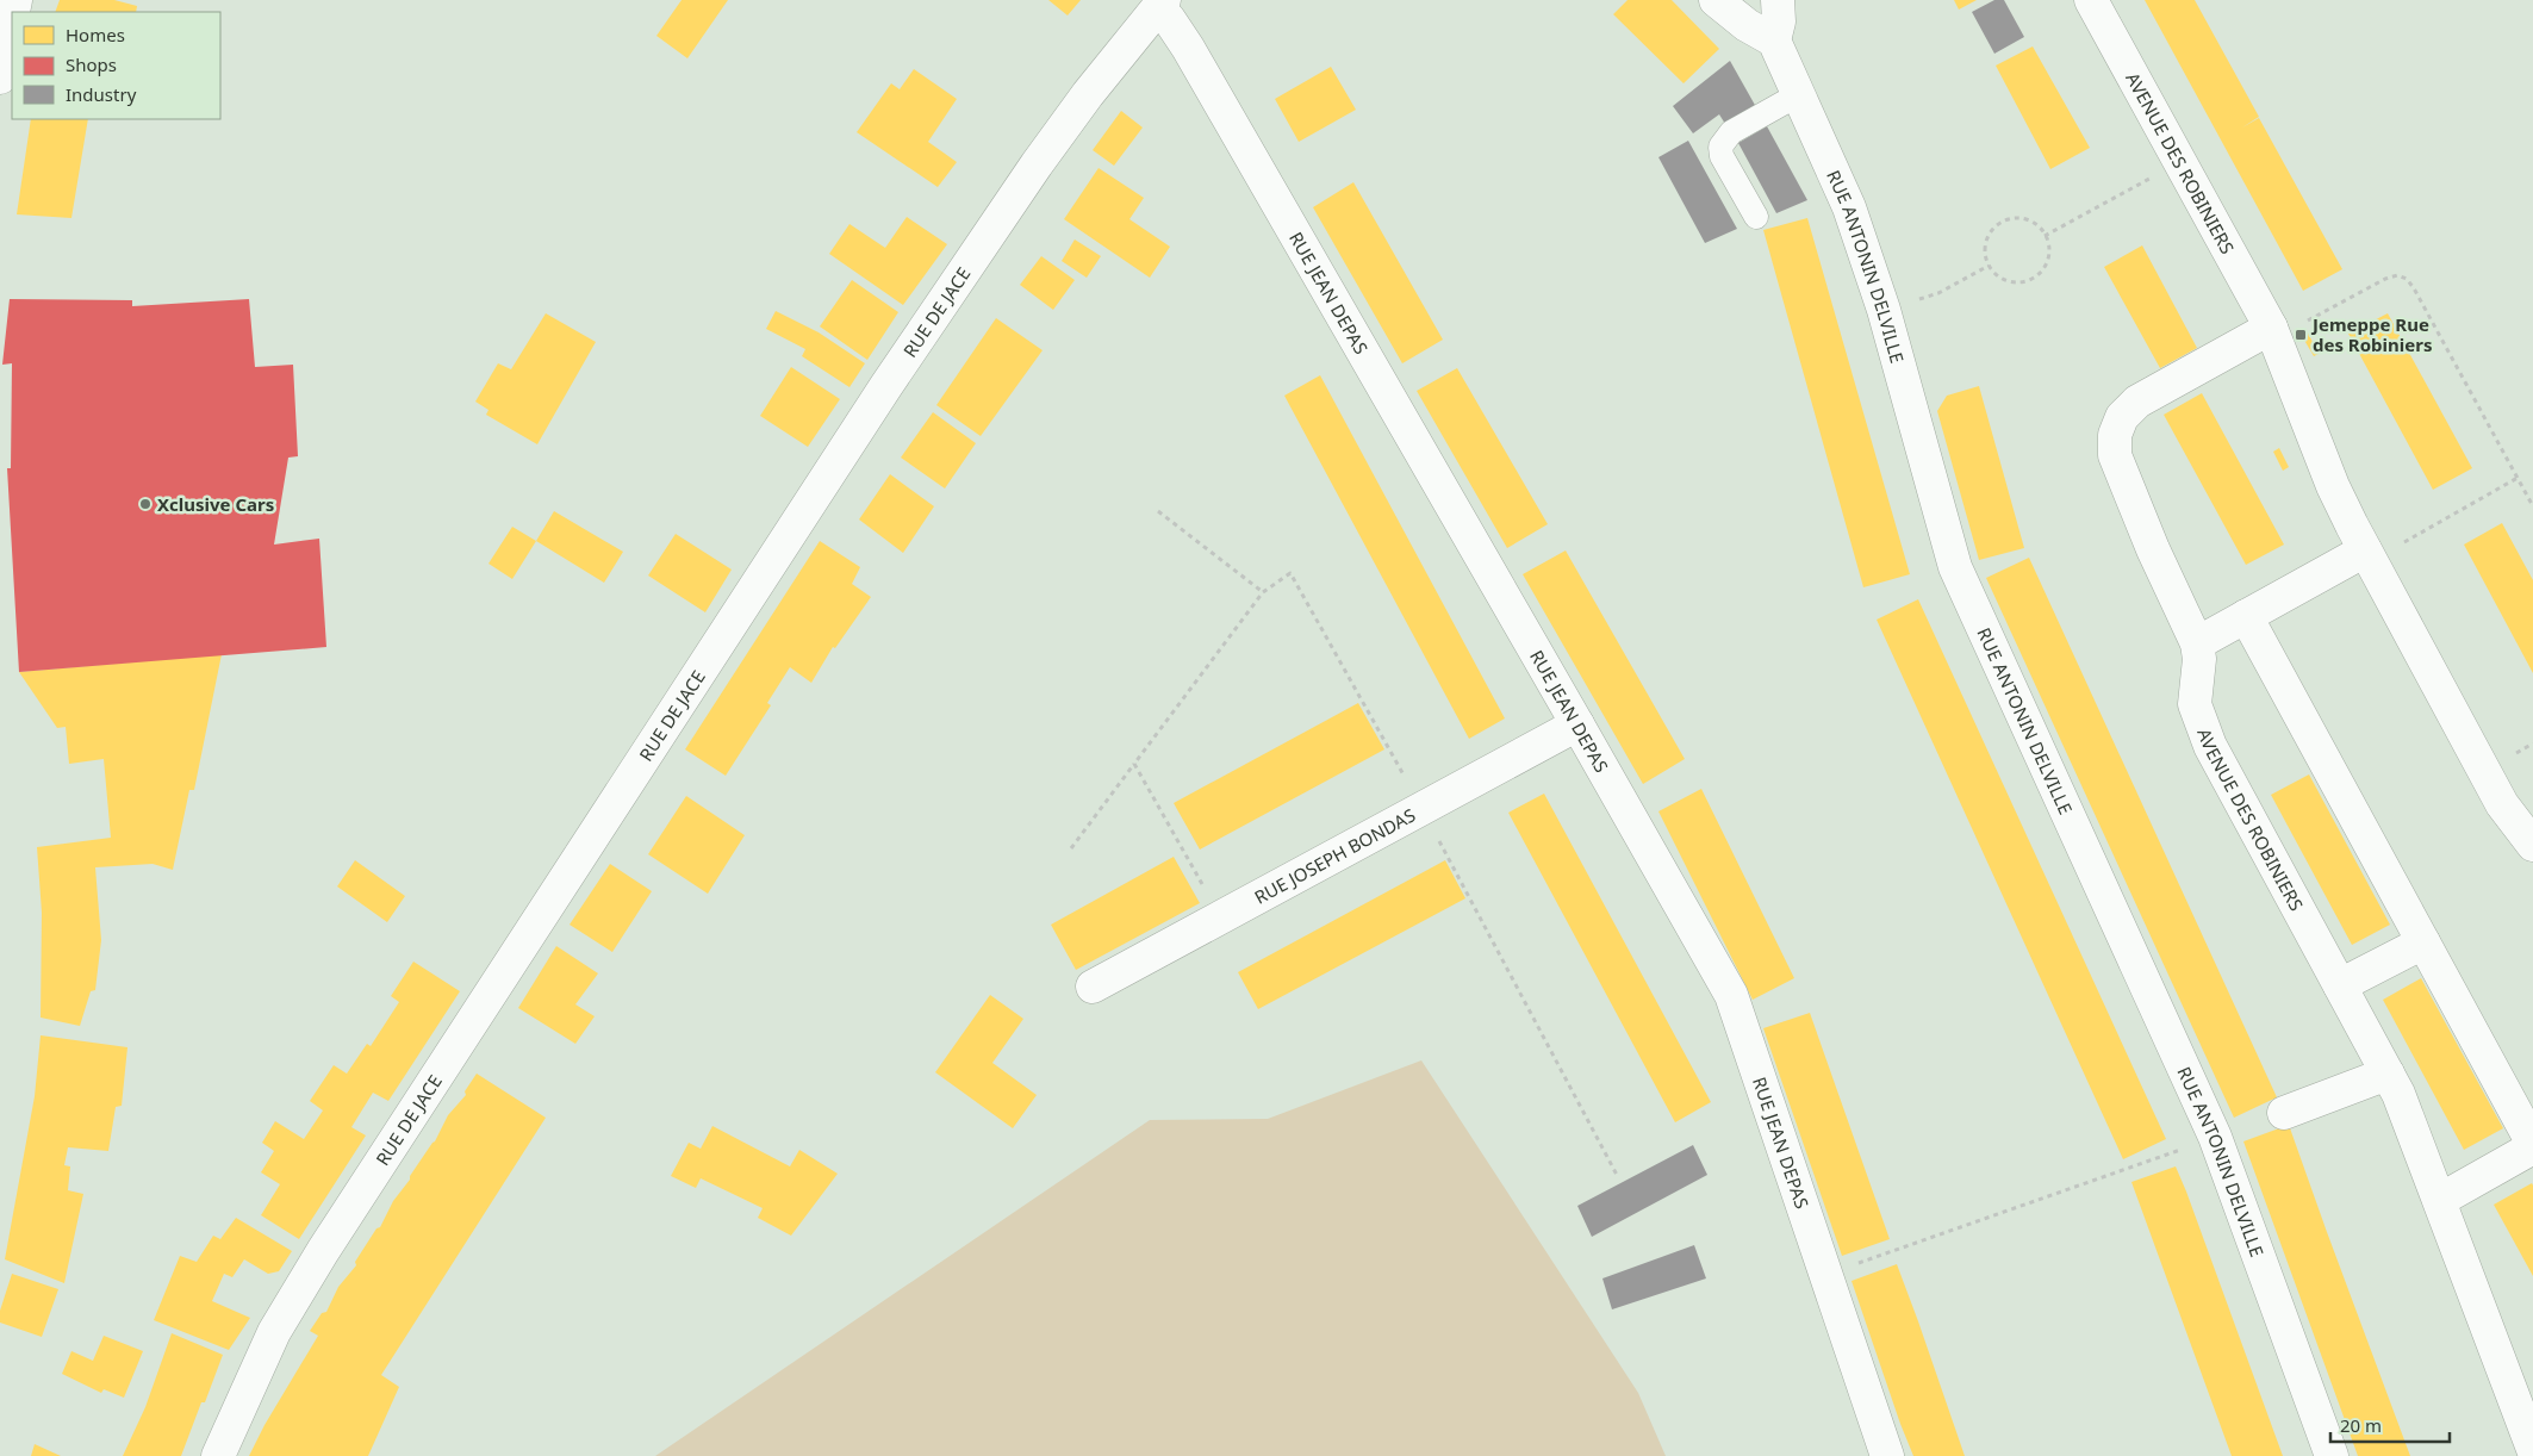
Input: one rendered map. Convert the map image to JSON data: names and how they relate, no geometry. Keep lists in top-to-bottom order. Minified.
{"streets":{"street":["AVENUE DES ROBINIERS","RUE ANTONIN DELVILLE","RUE JEAN DEPAS","RUE DE JACE","RUE JOSEPH BONDAS"]},"crossings":[["RUE JEAN DEPAS","RUE DE JACE"],["RUE JEAN DEPAS","RUE JOSEPH BONDAS"]],"places":{"transit":["Jemeppe Rue des Robiniers"],"other":["Xclusive Cars"]},"legend":["Homes","Shops","Industry"],"scale_bar":"20 m"}
